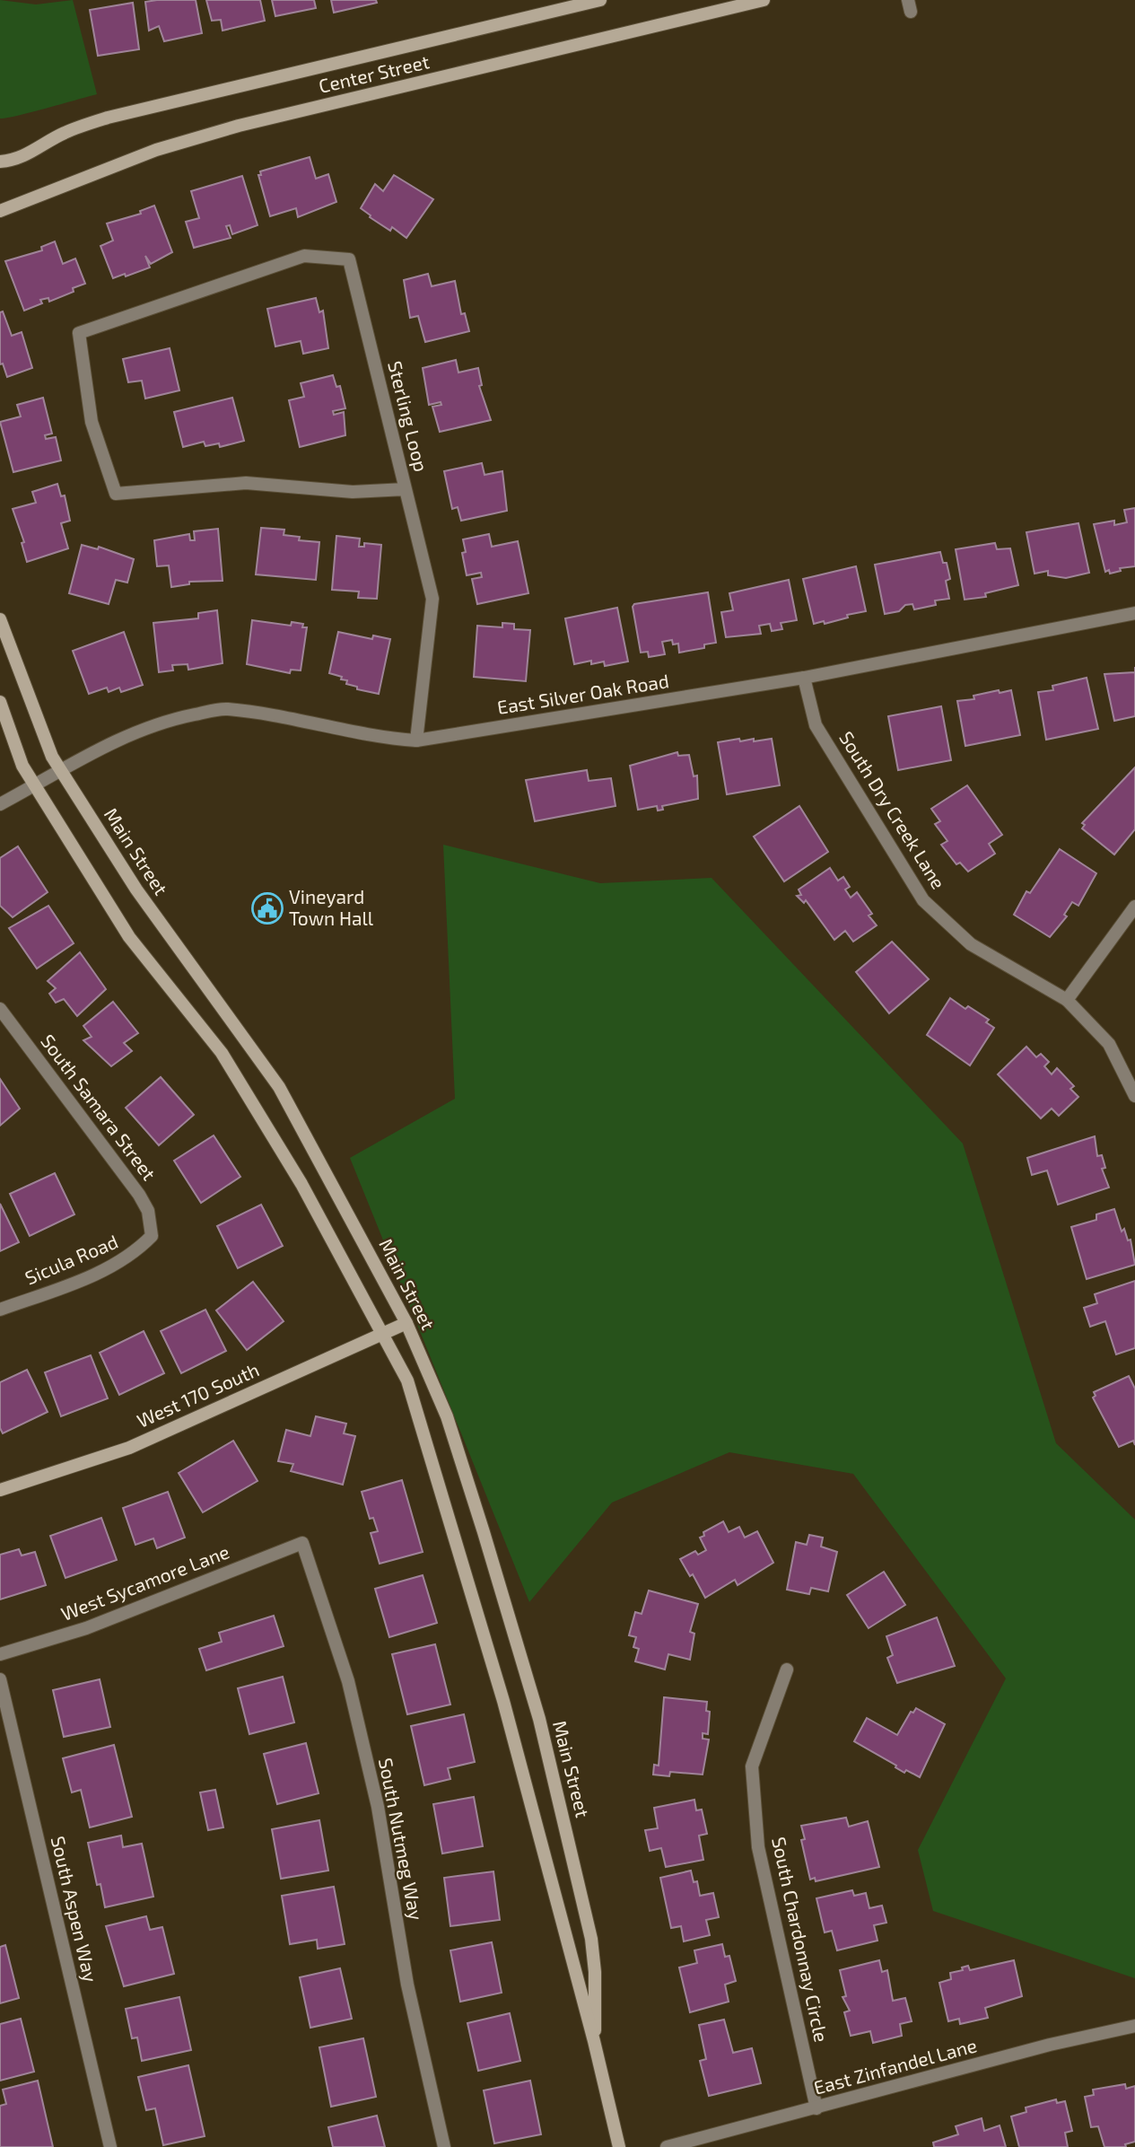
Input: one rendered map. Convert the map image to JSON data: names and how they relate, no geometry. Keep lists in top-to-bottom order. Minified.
{"streets":{"street":["Center Street","Sterling Loop","East Silver Oak Road","South Dry Creek Lane","Main Street","South Samara Street","Sicula Road","West 170 South","West Sycamore Lane","South Nutmeg Way","South Aspen Way","South Chardonnay Circle","East Zinfandel Lane"]},"crossings":[["East Silver Oak Road","South Dry Creek Lane"],["East Silver Oak Road","Main Street"],["Main Street","West 170 South"],["South Samara Street","Sicula Road"],["West Sycamore Lane","South Nutmeg Way"],["South Chardonnay Circle","East Zinfandel Lane"]],"places":{"public building":["Vineyard Town Hall"]}}
